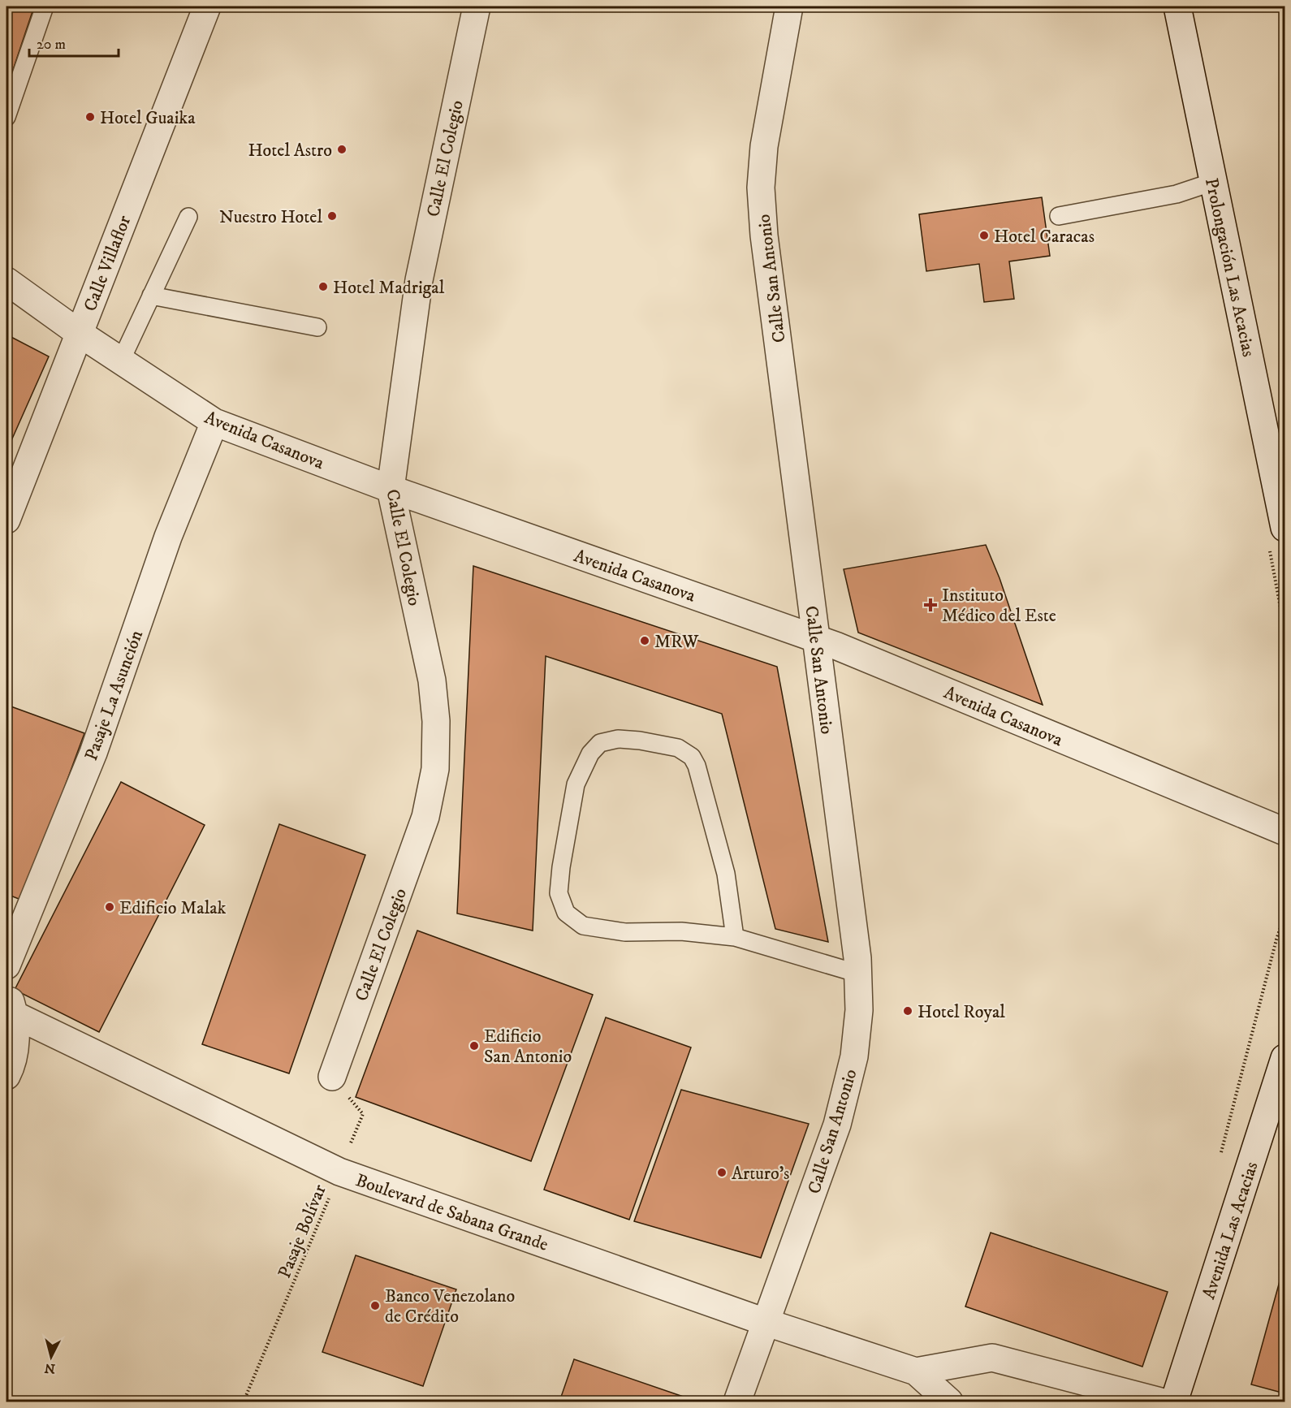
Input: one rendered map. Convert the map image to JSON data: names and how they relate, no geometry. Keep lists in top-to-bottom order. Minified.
{"streets":{"street":["Calle El Colegio","Calle Villaflor","Prolongación Las Acacias","Calle San Antonio","Avenida Casanova","Pasaje La Asunción","Boulevard de Sabana Grande","Avenida Las Acacias"],"path":["Pasaje Bolívar"]},"crossings":[["Calle El Colegio","Avenida Casanova"],["Calle El Colegio","Pasaje Bolívar"],["Calle Villaflor","Avenida Casanova"],["Calle San Antonio","Avenida Casanova"],["Calle San Antonio","Boulevard de Sabana Grande"],["Avenida Casanova","Pasaje La Asunción"],["Boulevard de Sabana Grande","Pasaje Bolívar"]],"places":{"other":["Hotel Guaika","Hotel Astro","Nuestro Hotel","Hotel Caracas","Hotel Madrigal","MRW","Edificio Malak","Hotel Royal","Edificio San Antonio","Arturo's","Banco Venezolano de Crédito"],"health":["Instituto Médico del Este"]},"scale_bar":"20 m","north":"bottom"}
